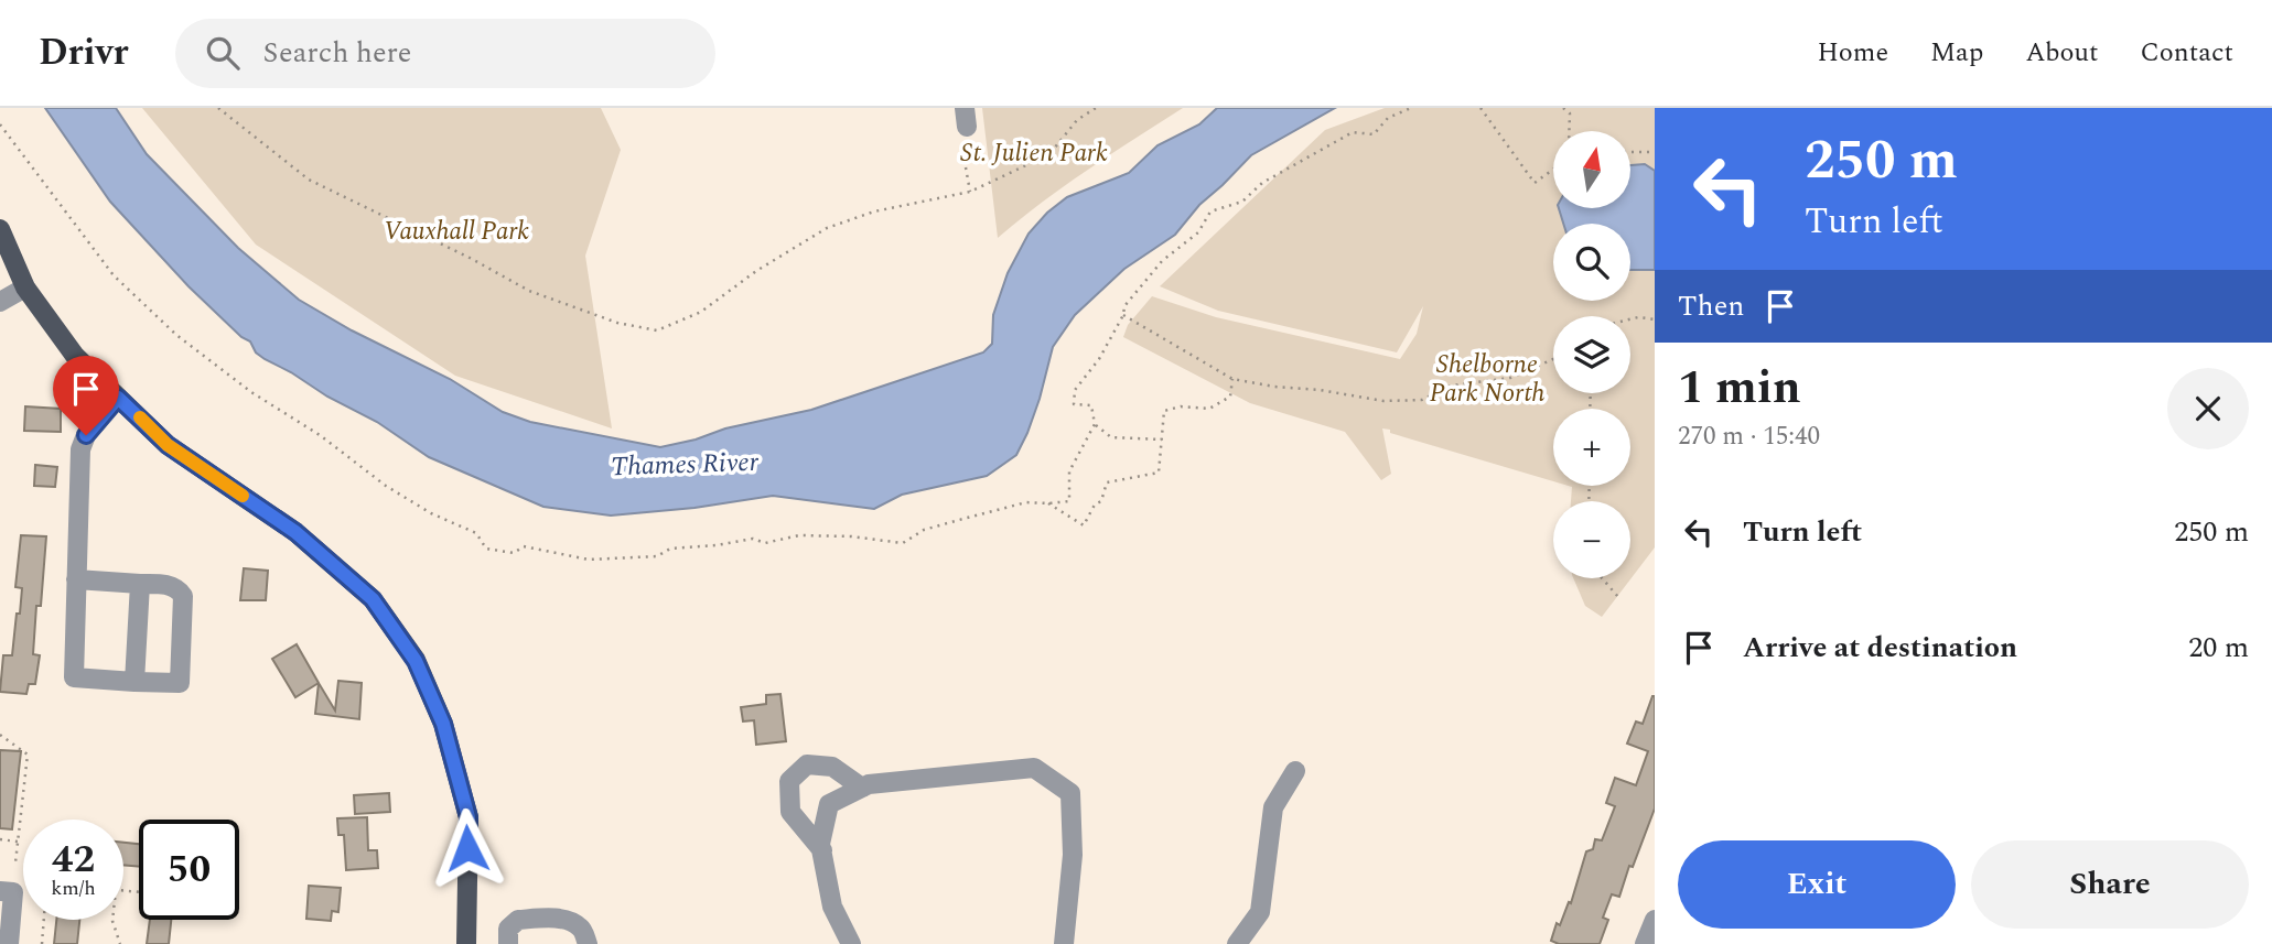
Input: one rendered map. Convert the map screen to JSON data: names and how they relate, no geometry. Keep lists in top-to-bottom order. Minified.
{"water":["Thames River"],"parks":["St. Julien Park","Vauxhall Park","Shelborne Park North"],"north":"top","page":{"header":"Drivr","search":"Search here","nav":["Home","Map","About","Contact"],"turn":["250 m","Turn left"],"map_buttons":["+","−"],"then":"Then","heading":["1 min","270 m · 15:40"],"list":[{"name":"Turn left","value":"250 m"},{"name":"Arrive at destination","value":"20 m"}],"speed":"42 km/h","limit":"50","buttons":["Exit","Share"]}}
